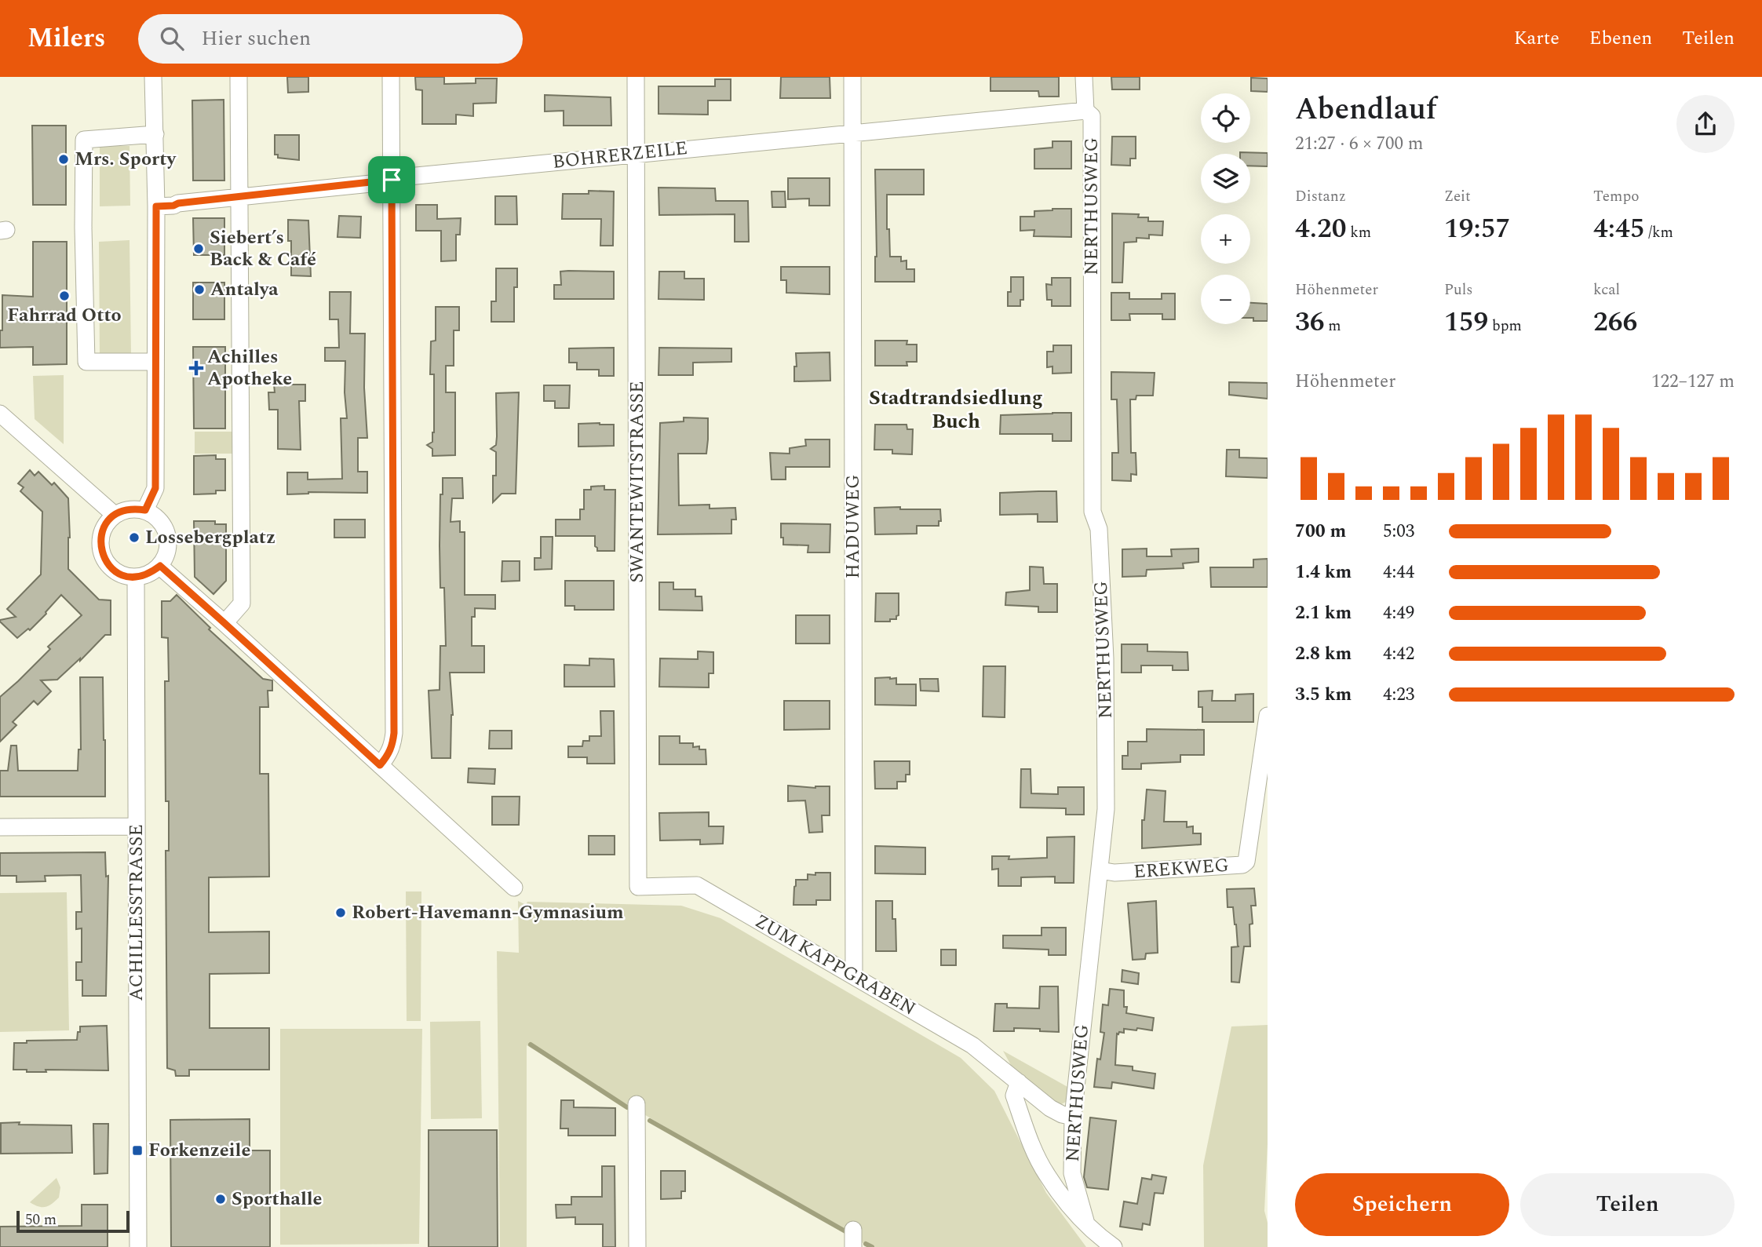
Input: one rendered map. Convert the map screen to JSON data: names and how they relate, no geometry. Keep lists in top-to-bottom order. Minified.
{"streets":{"street":["BOHRERZEILE","NERTHUSWEG","SWANTEWITSTRASSE","HADUWEG","EREKWEG","ACHILLESSTRASSE","ZUM KAPPGRABEN"]},"crossings":[["BOHRERZEILE","NERTHUSWEG"],["BOHRERZEILE","SWANTEWITSTRASSE"],["BOHRERZEILE","HADUWEG"],["NERTHUSWEG","EREKWEG"],["NERTHUSWEG","ZUM KAPPGRABEN"],["SWANTEWITSTRASSE","ZUM KAPPGRABEN"],["HADUWEG","ZUM KAPPGRABEN"]],"districts":["Stadtrandsiedlung Buch"],"places":{"other":["Mrs. Sporty","Siebert’s Back & Café","Antalya","Fahrrad Otto","Lossebergplatz","Robert-Havemann-Gymnasium","Sporthalle"],"health":["Achilles Apotheke"],"transit":["Forkenzeile"]},"scale_bar":"50 m","page":{"header":"Milers","search":"Hier suchen","nav":["Karte","Ebenen","Teilen"],"heading":["Abendlauf","21:27 · 6 × 700 m"],"map_buttons":["+","−"],"stats":[["Distanz","4.20 km"],["Zeit","19:57"],["Tempo","4:45 /km"],["Höhenmeter","36 m"],["Puls","159 bpm"],["kcal","266"]],"chart":["Höhenmeter","122–127 m"],"list":[{"name":"700 m","note":"5:03"},{"name":"1.4 km","note":"4:44"},{"name":"2.1 km","note":"4:49"},{"name":"2.8 km","note":"4:42"},{"name":"3.5 km","note":"4:23"}],"buttons":["Speichern","Teilen"],"scale":"50 m"}}
